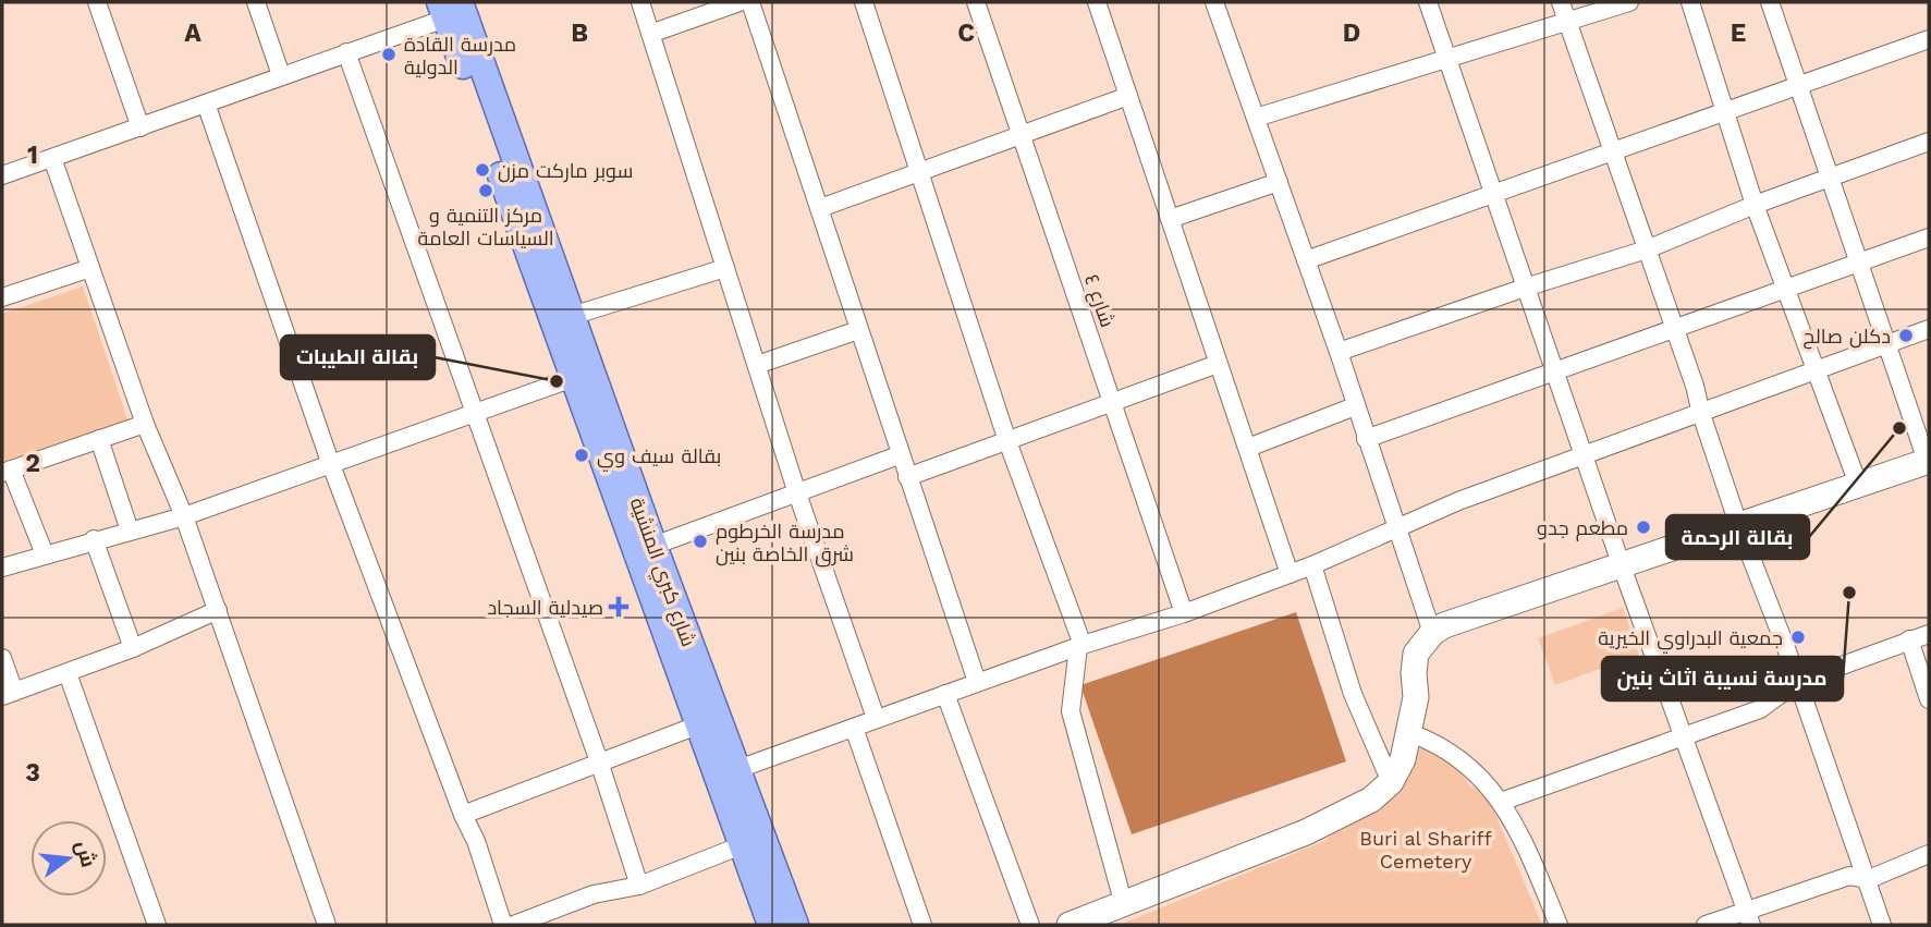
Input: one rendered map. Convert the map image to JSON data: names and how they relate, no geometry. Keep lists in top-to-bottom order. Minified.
{"streets":{"main road":["شارع كبري المنشية"],"street":["شارع ٤"]},"parks":["Buri al Shariff Cemetery"],"places":{"other":["مدرسة القادة الدولية","سوبر ماركت مزن","مركز التنمية و السياسات العامة","دكلن صالح","بقالة الطيبات","بقالة الرحمة","بقالة سيف وي","مطعم جدو","مدرسة الخرطوم شرق الخاصة بنين","مدرسة نسيبة اثاث بنين","جمعية البدراوي الخيرية"],"health":["صيدلية السجاد"]},"north":"right","grid":{"columns":["A","B","C","D","E"],"rows":["1","2","3"]}}
